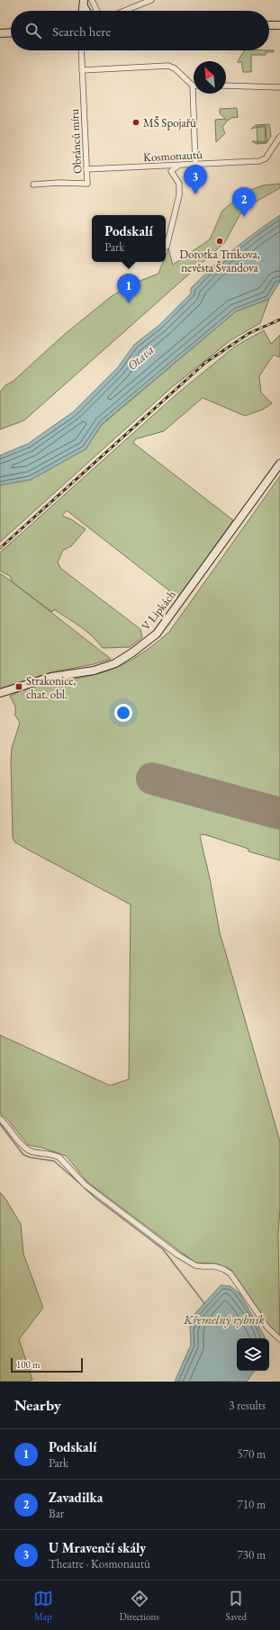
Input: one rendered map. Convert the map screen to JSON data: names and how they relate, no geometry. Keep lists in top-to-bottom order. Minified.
{"streets":{"street":["Obránců míru","Kosmonautů","V Lipkách"]},"crossings":[["Obránců míru","Kosmonautů"]],"water":["Otava","Křemelný rybník"],"places":{"other":["MŠ Spojařů","Dorotka Trnkova, nevěsta Švandova"],"transit":["Strakonice, chat. obl."]},"scale_bar":"100 m","north":"top left","page":{"search":"Search here","pins":["3","2","1"],"popup":["Podskalí","Park"],"scale":"100 m","heading":["Nearby","3 results"],"list":[{"mark":"1","name":"Podskalí","note":"Park","value":"570 m"},{"mark":"2","name":"Zavadilka","note":"Bar","value":"710 m"},{"mark":"3","name":"U Mravenčí skály","note":"Theatre · Kosmonautů","value":"730 m"}],"nav":["Map","Directions","Saved"]}}
